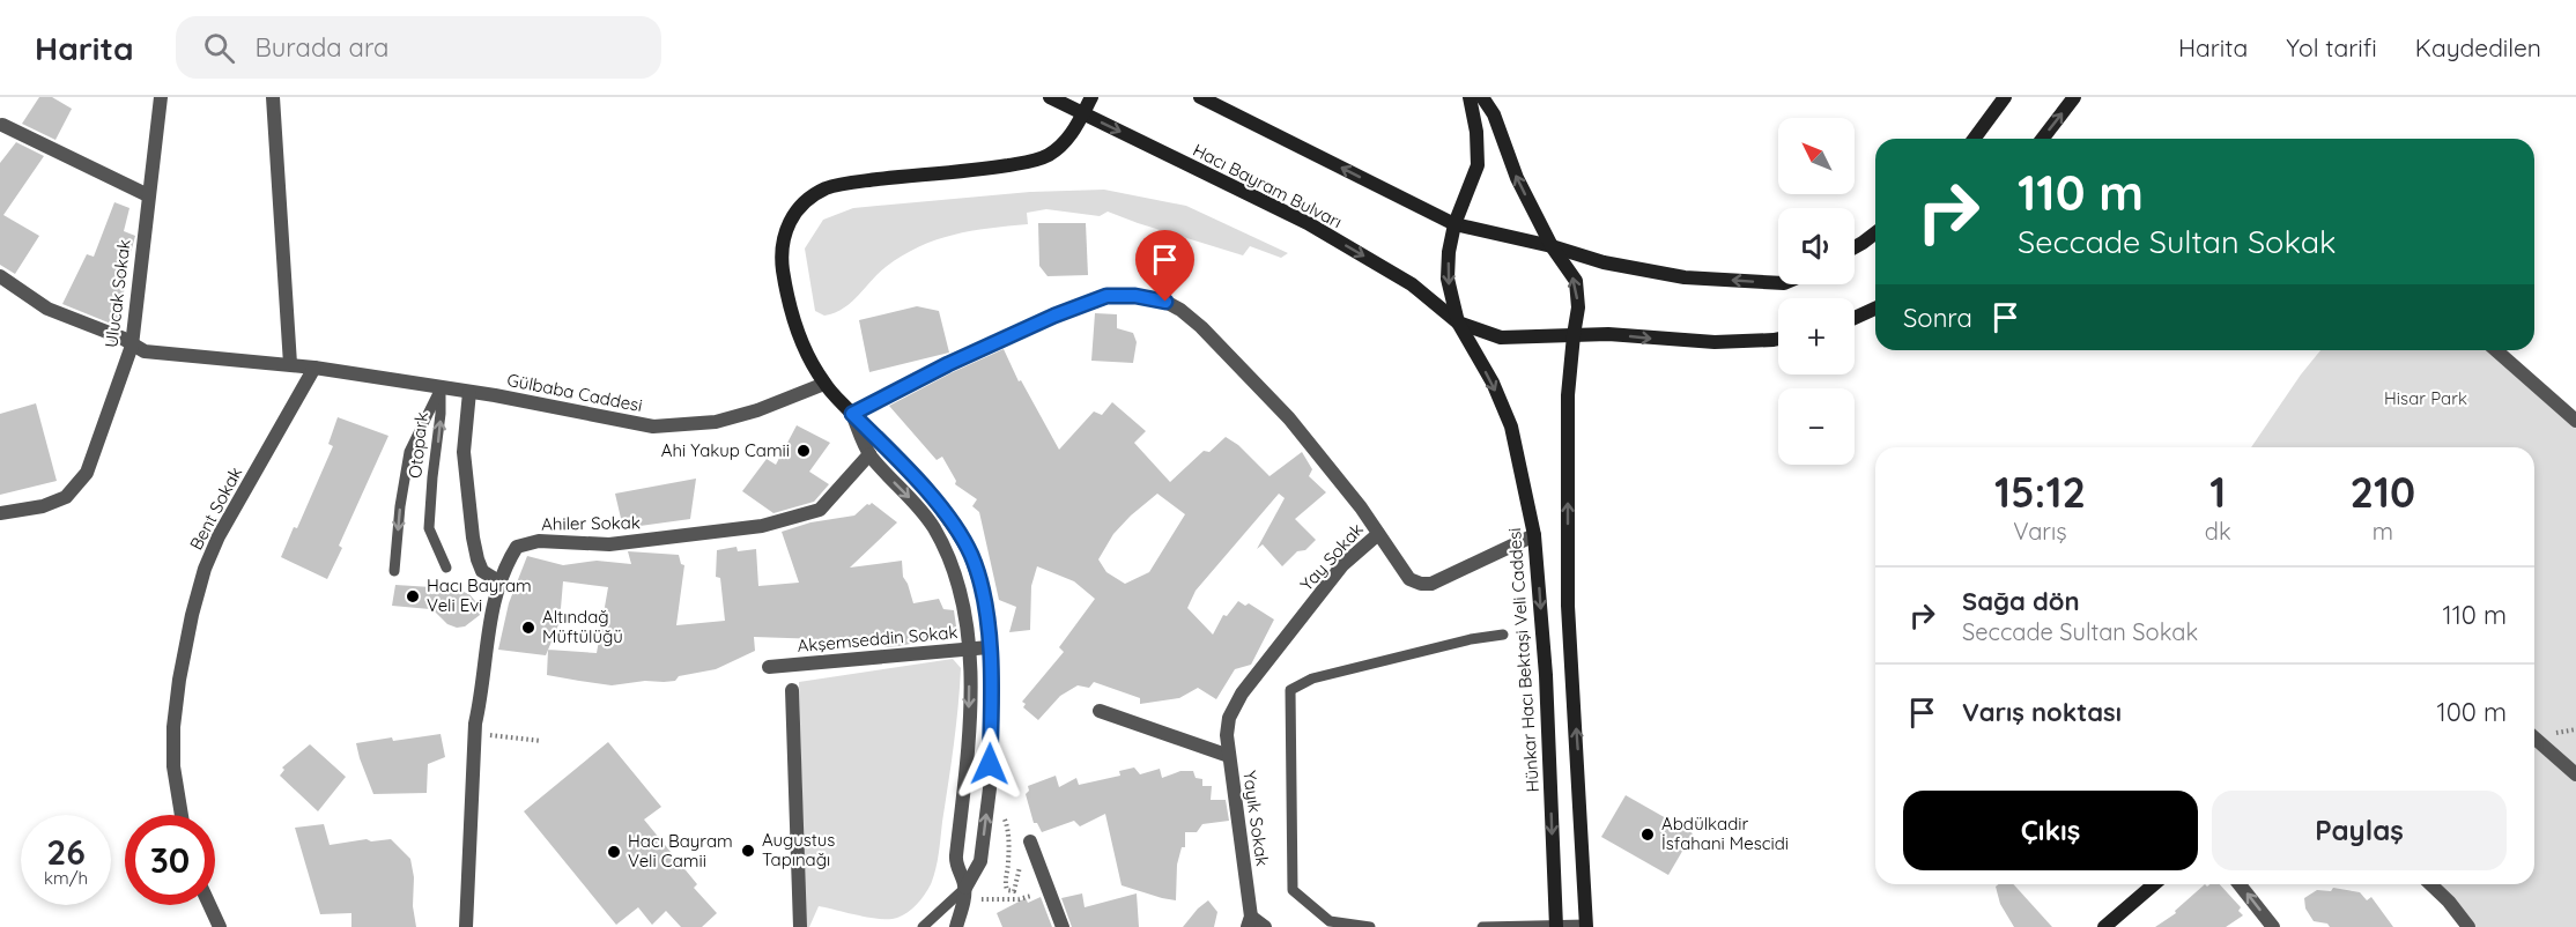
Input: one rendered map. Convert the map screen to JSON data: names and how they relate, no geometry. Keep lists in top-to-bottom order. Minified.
{"streets":{"street":["Hacı Bayram Bulvarı","Ulucak Sokak","Gülbaba Caddesi","Bent Sokak","Ahiler Sokak","Yay Sokak","Akşemseddin Sokak","Hünkar Hacı Bektaşi Veli Caddesi","Yayık Sokak"],"lane":["Otopark"]},"crossings":[["Hacı Bayram Bulvarı","Hünkar Hacı Bektaşi Veli Caddesi"],["Ulucak Sokak","Gülbaba Caddesi"],["Gülbaba Caddesi","Otopark"],["Gülbaba Caddesi","Bent Sokak"],["Yay Sokak","Yayık Sokak"]],"parks":["Hisar Park"],"places":["Ahi Yakup Camii","Hacı Bayram Veli Evi","Altındağ Müftülüğü","Abdülkadir İsfahani Mescidi","Augustus Tapınağı","Hacı Bayram Veli Camii"],"north":"top left","page":{"header":"Harita","search":"Burada ara","nav":["Harita","Yol tarifi","Kaydedilen"],"map_buttons":["+","−"],"turn":["110 m","Seccade Sultan Sokak"],"then":"Sonra","eta":["15:12","Varış","1","dk","210","m"],"list":[{"name":"Sağa dön","note":"Seccade Sultan Sokak","value":"110 m"},{"name":"Varış noktası","value":"100 m"}],"buttons":["Çıkış","Paylaş"],"speed":"26 km/h","limit":"30"}}
